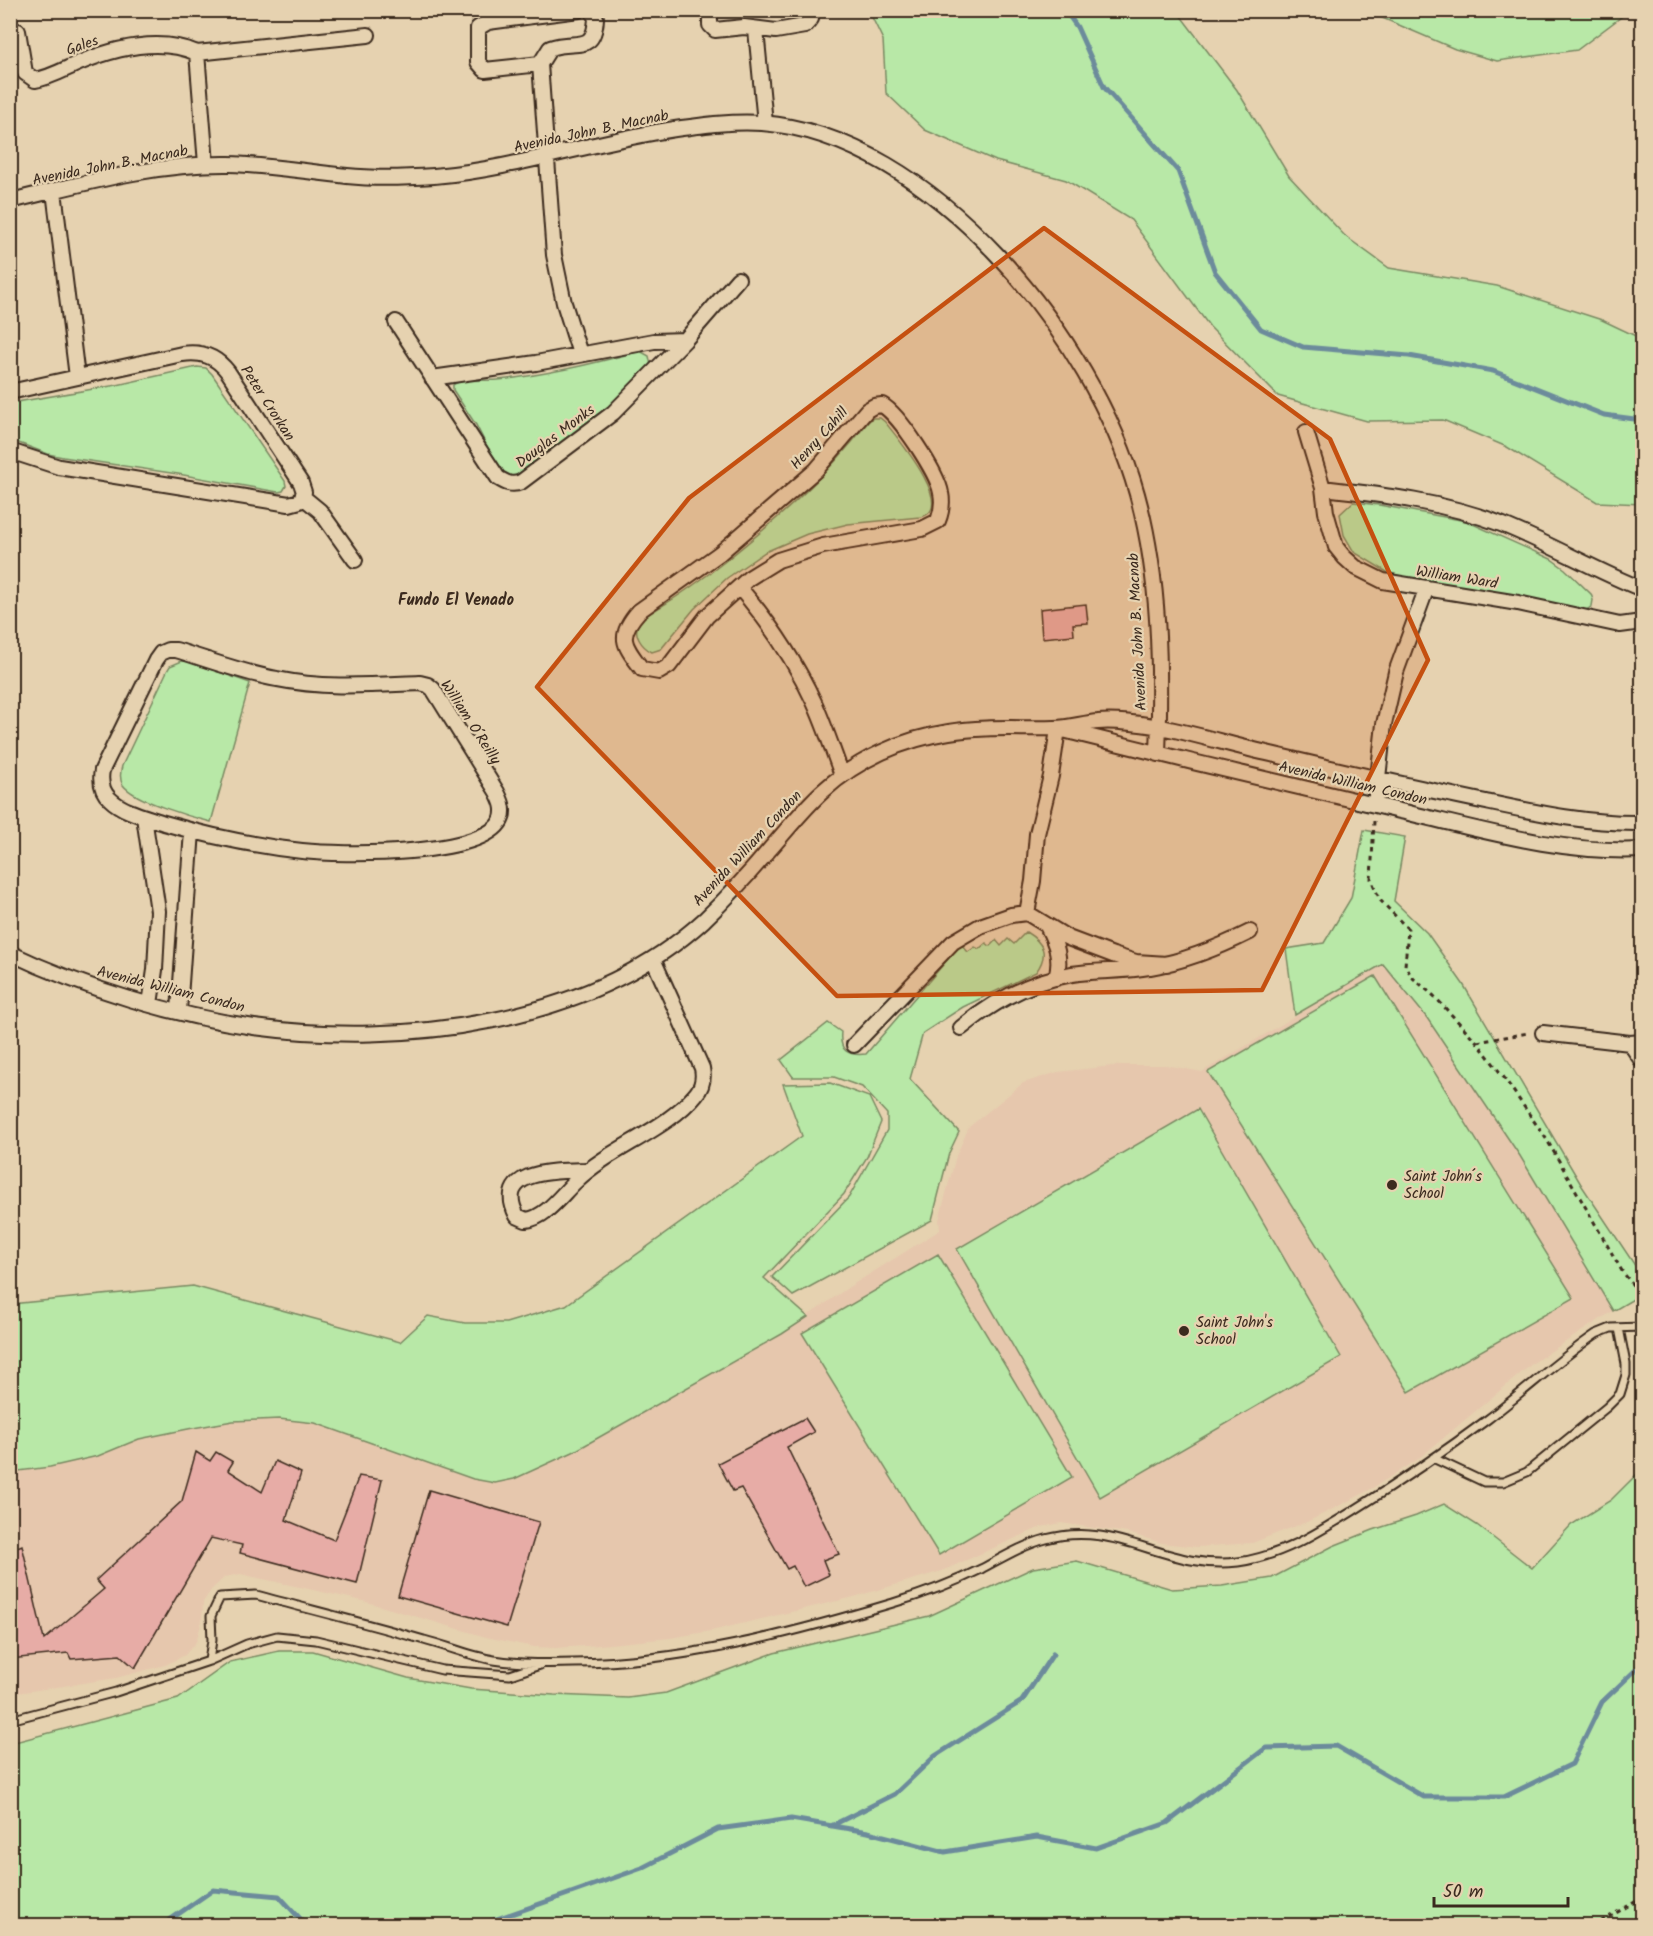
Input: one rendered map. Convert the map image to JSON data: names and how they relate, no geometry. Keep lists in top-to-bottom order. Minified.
{"streets":{"street":["Gales","Avenida John B. Macnab","Peter Crorkan","Douglas Monks","Henry Cahill","William Ward","William O´Reilly","Avenida William Condon"]},"crossings":[["Avenida John B. Macnab","Avenida William Condon"]],"districts":["Fundo El Venado"],"places":["Saint John´s School","Saint John's School"],"scale_bar":"50 m"}
